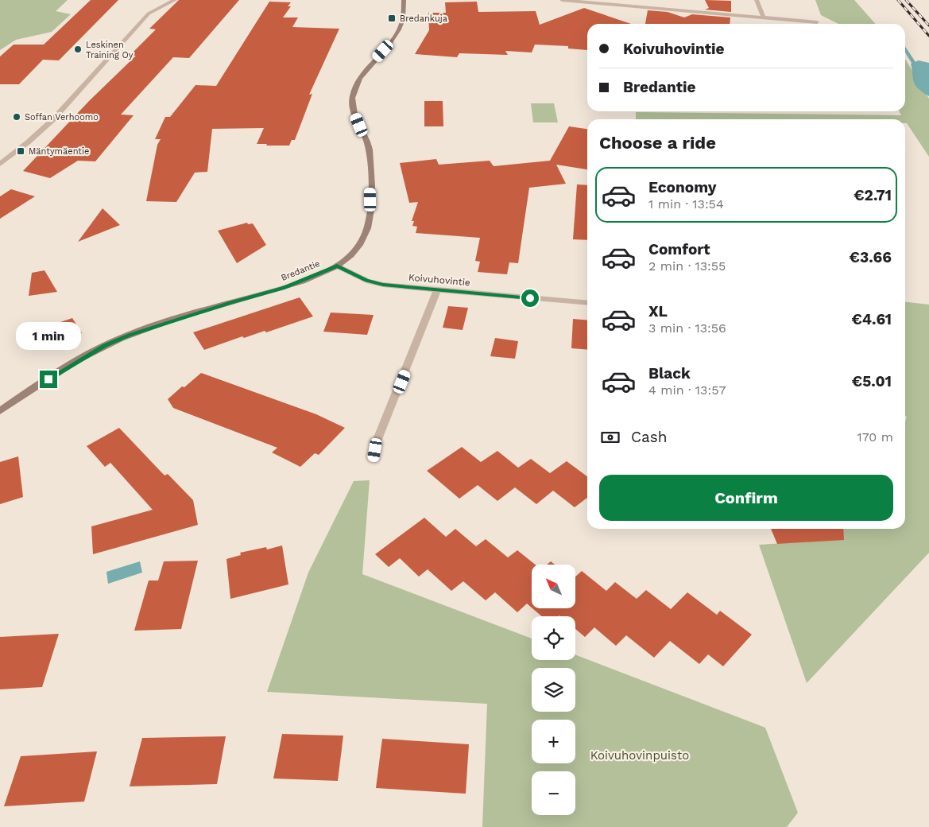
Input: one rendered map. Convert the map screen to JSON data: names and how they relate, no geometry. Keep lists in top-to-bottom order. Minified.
{"streets":{"street":["Bredantie","Koivuhovintie"]},"crossings":[["Bredantie","Koivuhovintie"]],"parks":["Koivuhovinpuisto"],"places":{"transit":["Bredankuja","Mäntymäentie"],"other":["Leskinen Training Oy","Soffan Verhoomo"]},"north":"top left","page":{"banner":["Koivuhovintie","Bredantie"],"heading":"Choose a ride","list":[{"name":"Economy","note":"1 min · 13:54","value":"€2.71"},{"name":"Comfort","note":"2 min · 13:55","value":"€3.66"},{"name":"XL","note":"3 min · 13:56","value":"€4.61"},{"name":"Black","note":"4 min · 13:57","value":"€5.01"}],"bubble":"1 min","pay":["Cash","170 m"],"buttons":"Confirm","map_buttons":["+","−"]}}
